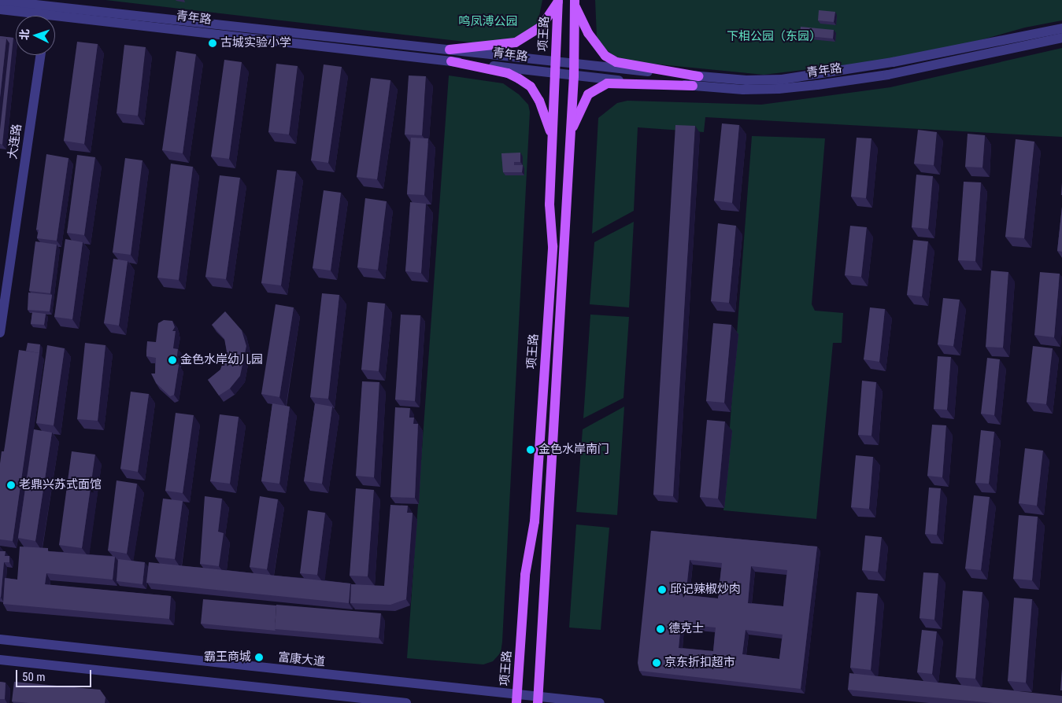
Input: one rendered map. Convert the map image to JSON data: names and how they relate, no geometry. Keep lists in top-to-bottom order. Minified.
{"streets":{"main road":["项王路"],"street":["青年路","大连路","富康大道"]},"crossings":[["青年路","项王路"],["项王路","富康大道"]],"parks":["鸣凤溥公园","下相公园（东园）"],"places":["古城实验小学","金色水岸幼儿园","金色水岸南门","老鼎兴苏式面馆","邱记辣椒炒肉","德克士","霸王商城","京东折扣超市"],"scale_bar":"50 m","north":"left"}
